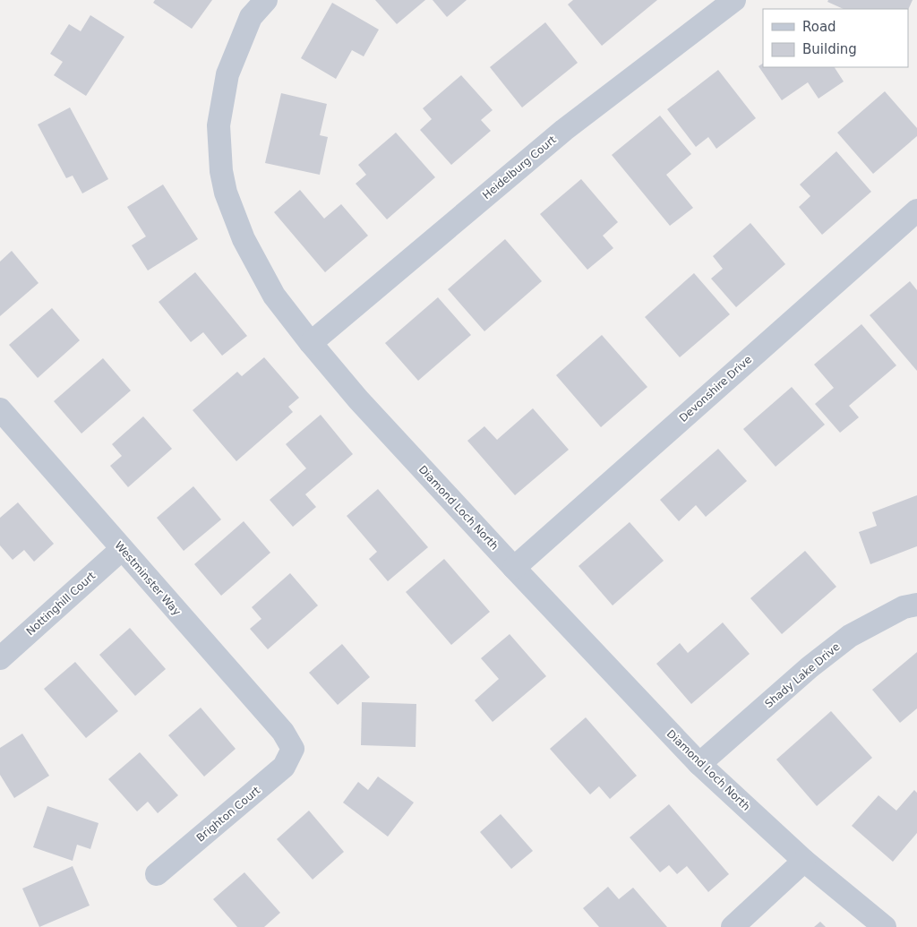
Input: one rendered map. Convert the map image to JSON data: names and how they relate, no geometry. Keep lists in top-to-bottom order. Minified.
{"streets":{"street":["Heidelburg Court","Devonshire Drive","Diamond Loch North","Westminster Way","Nottinghill Court","Shady Lake Drive","Brighton Court"]},"crossings":[["Heidelburg Court","Diamond Loch North"],["Devonshire Drive","Diamond Loch North"],["Diamond Loch North","Shady Lake Drive"],["Westminster Way","Nottinghill Court"],["Westminster Way","Brighton Court"]],"legend":["Road","Building"]}
